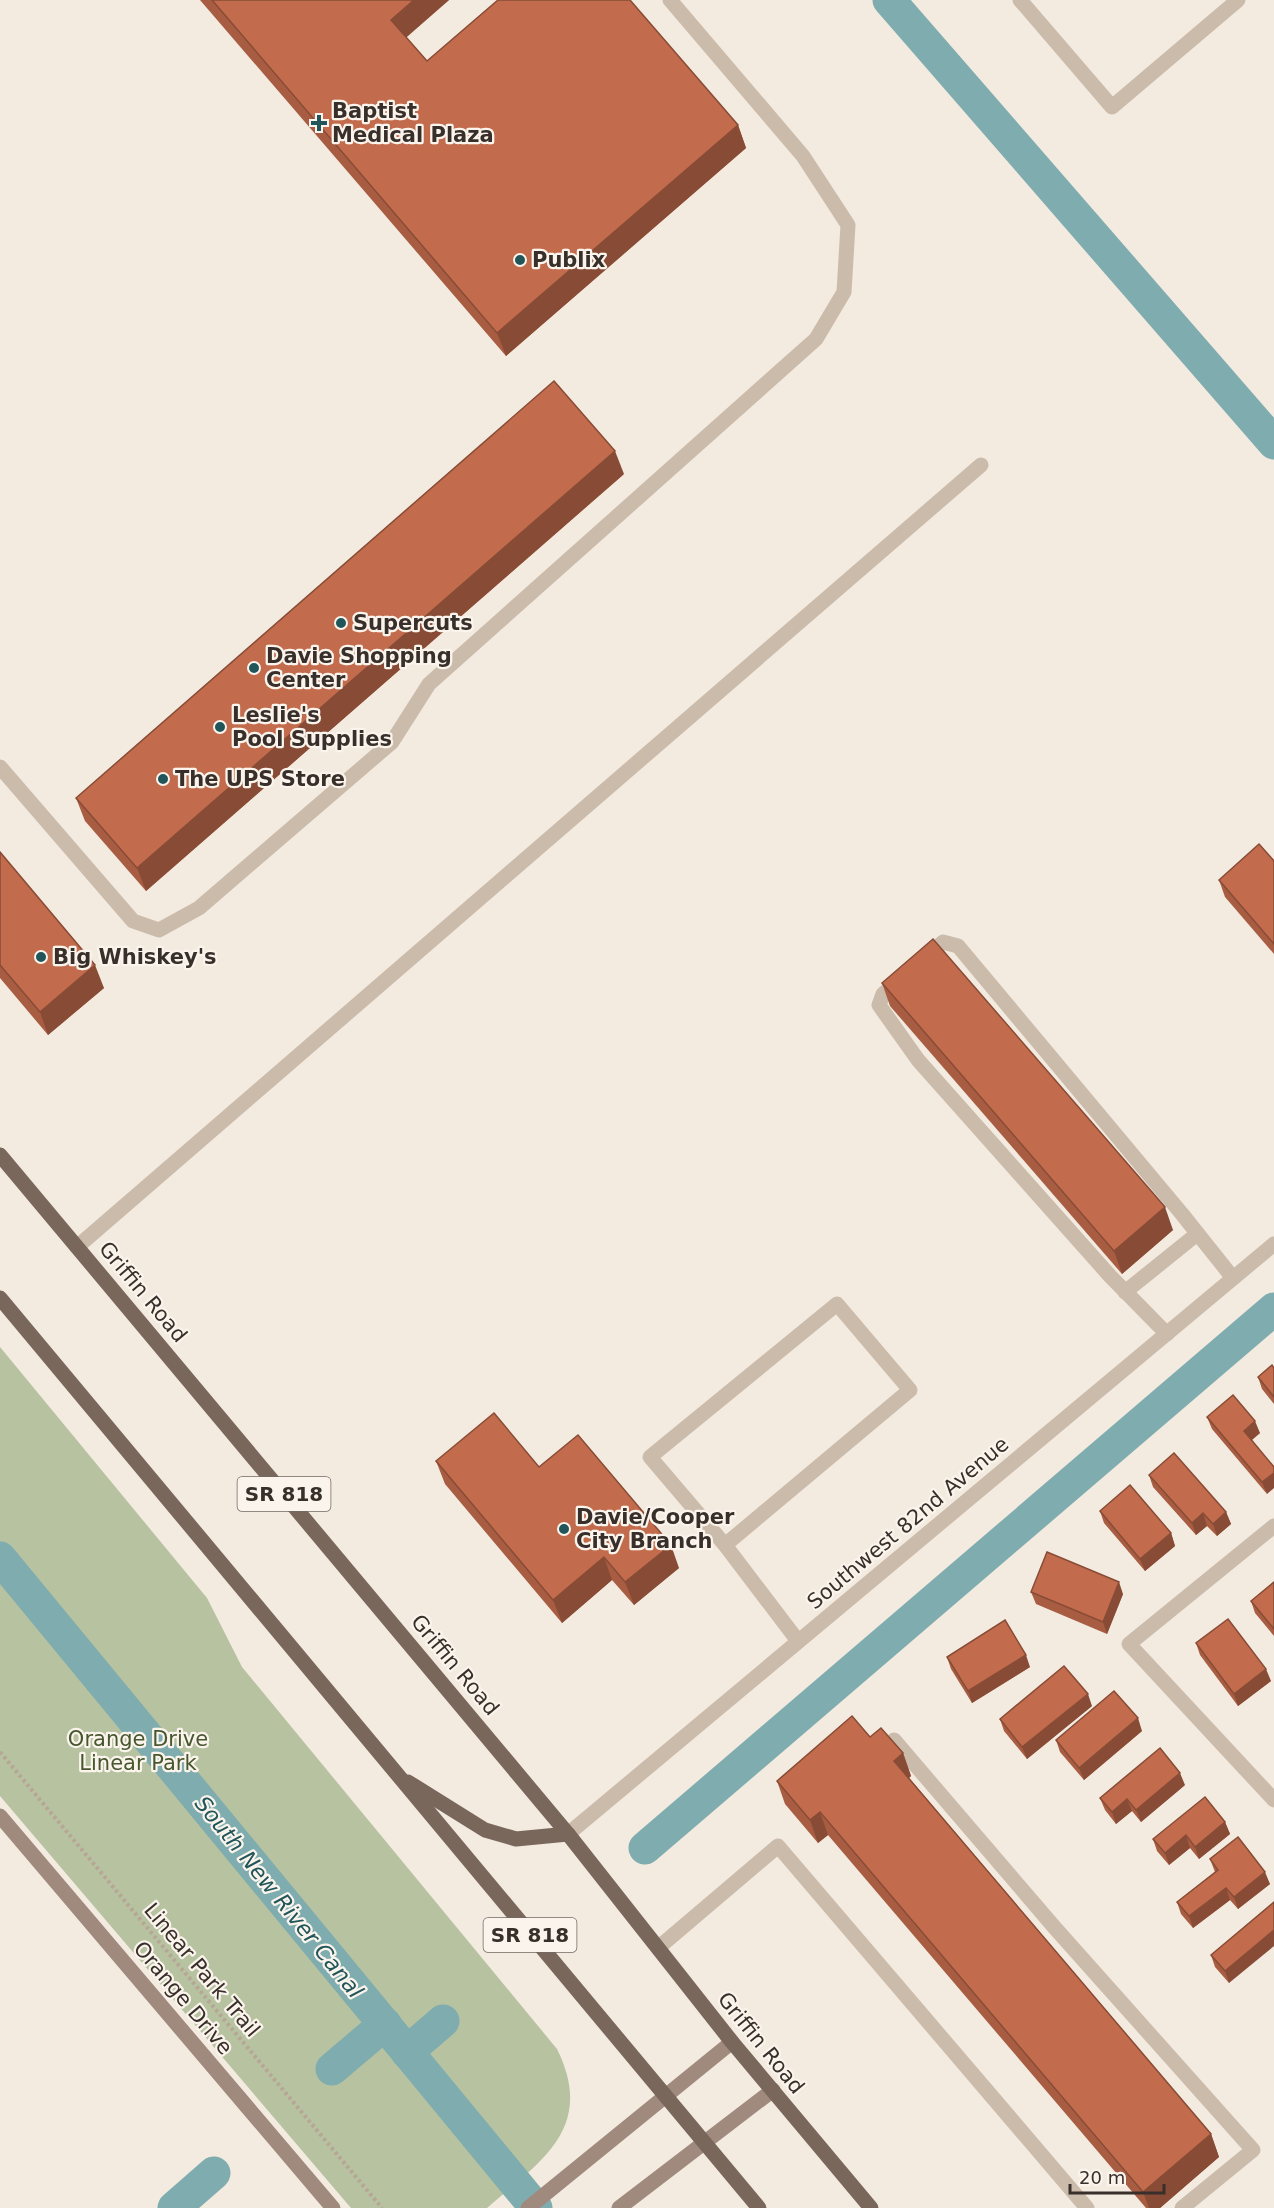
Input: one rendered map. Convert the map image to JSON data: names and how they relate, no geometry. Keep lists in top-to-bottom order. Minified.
{"streets":{"main road":["Griffin Road","SR 818"],"street":["Southwest 82nd Avenue","Orange Drive"],"path":["Linear Park Trail"]},"crossings":[["Griffin Road","Southwest 82nd Avenue"]],"water":["South New River Canal"],"parks":["Orange Drive Linear Park"],"places":{"health":["Baptist Medical Plaza"],"other":["Publix","Supercuts","Davie Shopping Center","Leslie's Pool Supplies","The UPS Store","Big Whiskey's","Davie/Cooper City Branch"]},"scale_bar":"20 m"}
